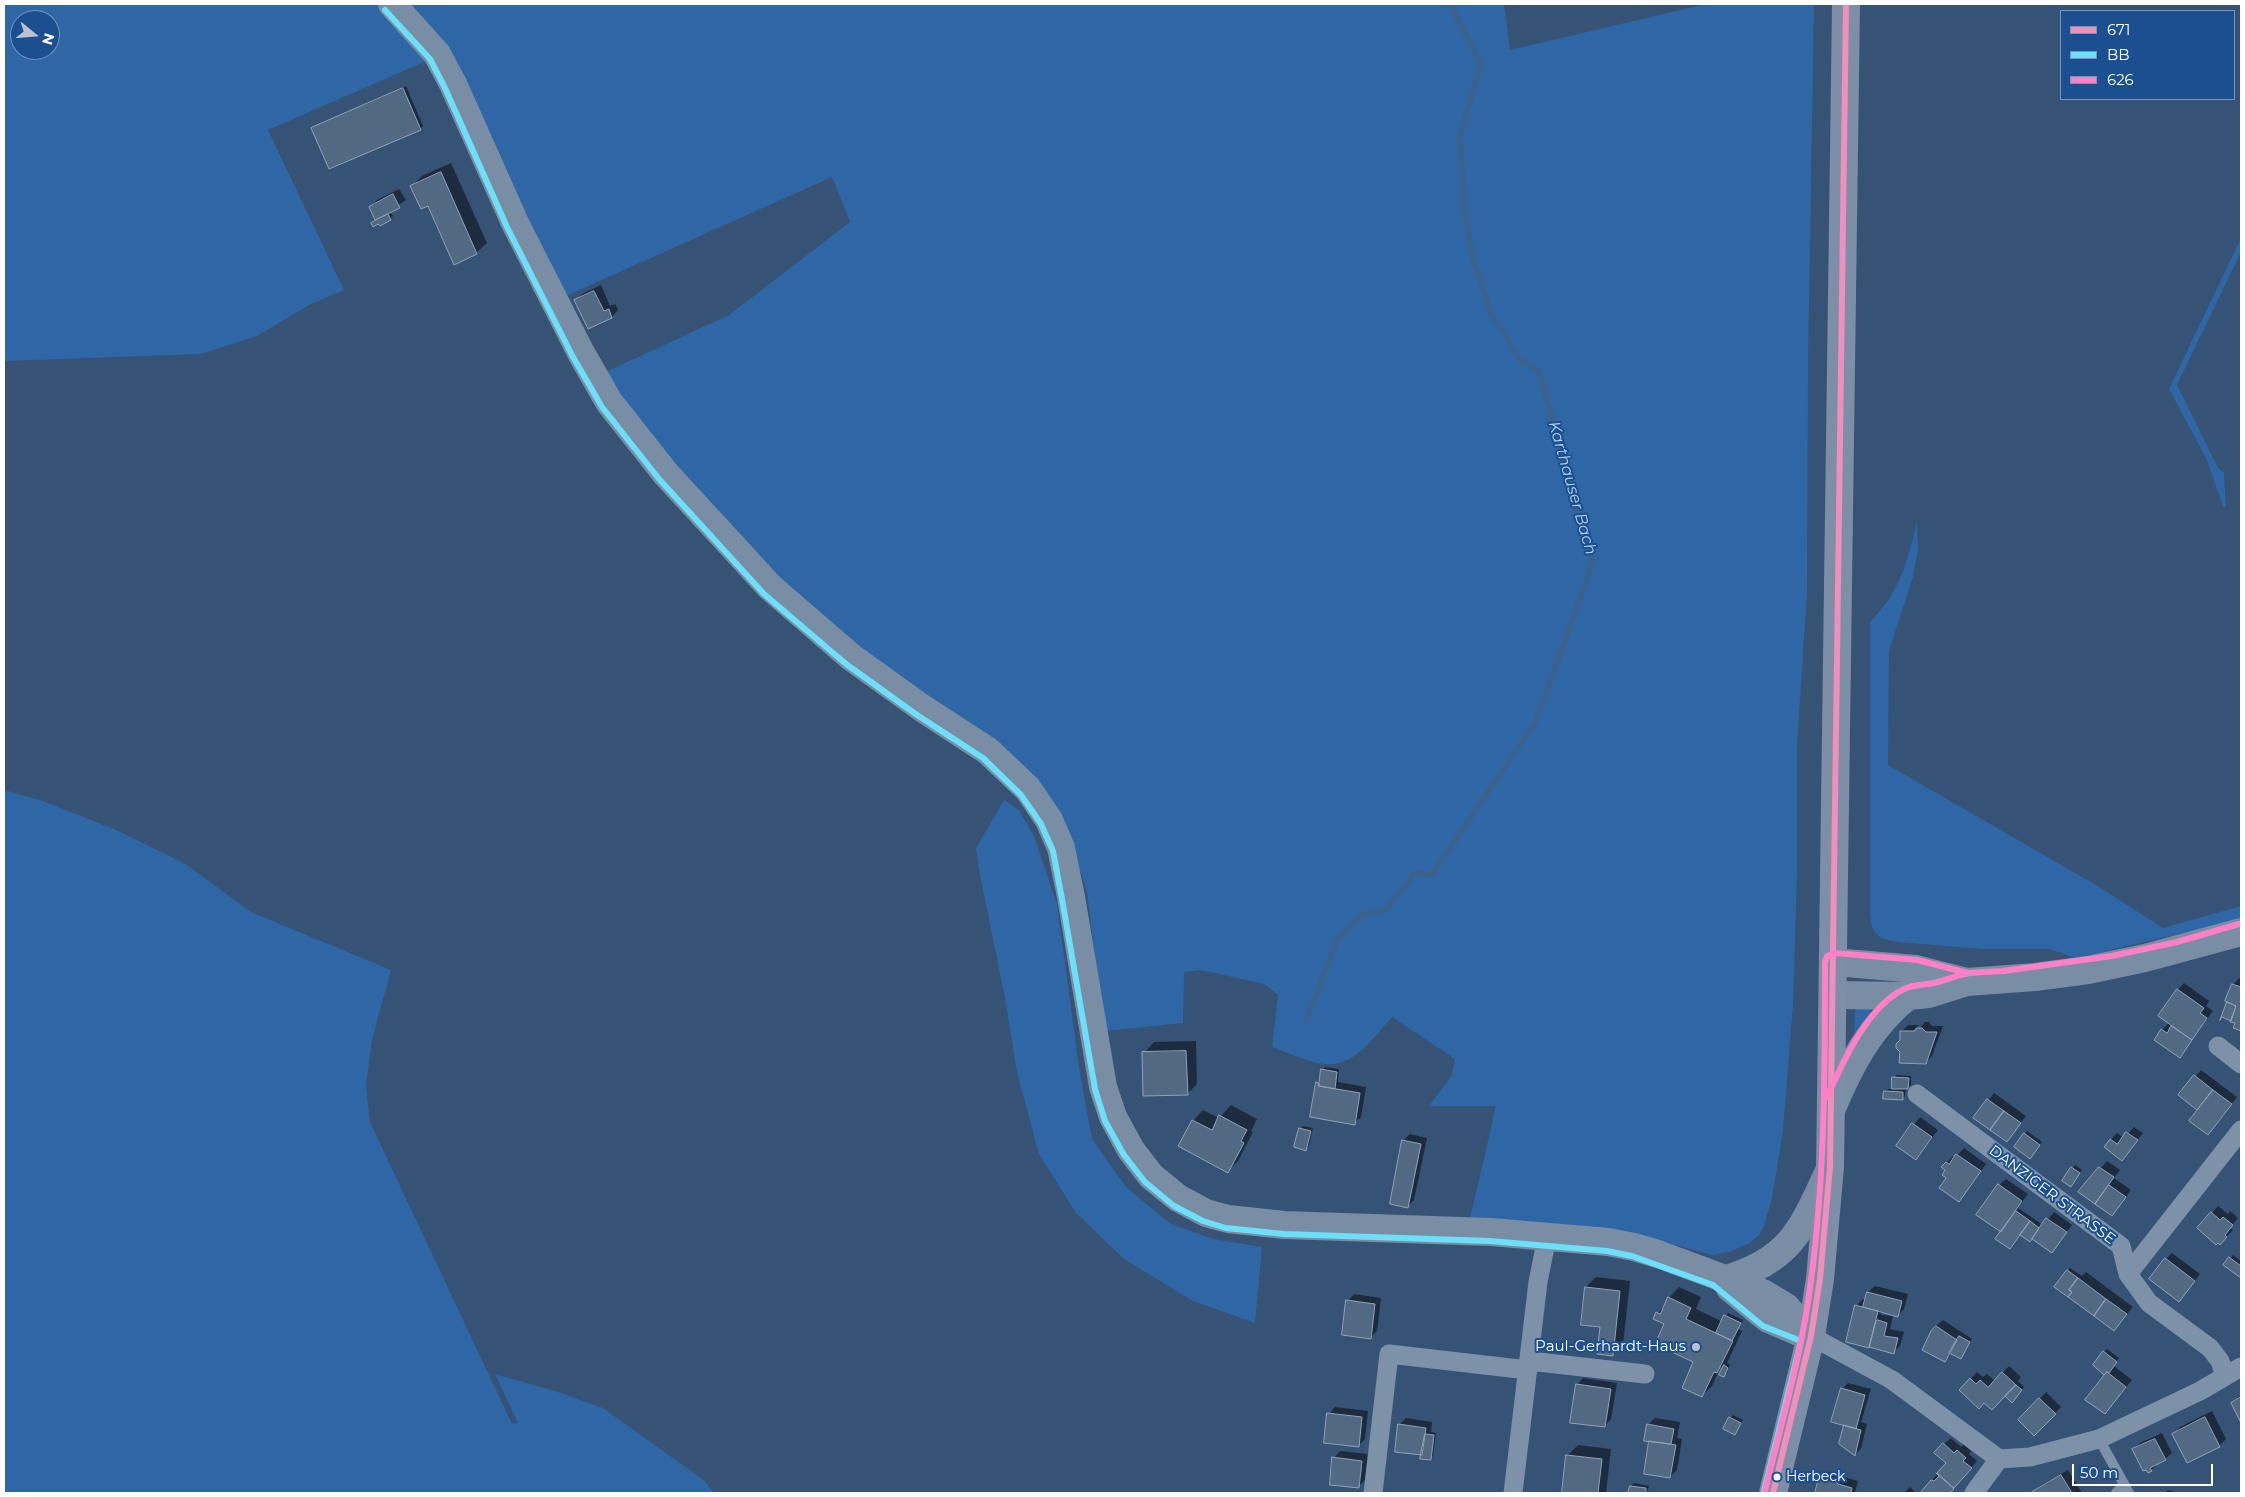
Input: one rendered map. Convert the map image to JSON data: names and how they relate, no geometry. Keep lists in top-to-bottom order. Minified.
{"streets":{"street":["DANZIGER STRASSE"]},"water":["Karthauser Bach"],"places":["Paul-Gerhardt-Haus","Herbeck"],"lines":["transit line 671","transit line BB","transit line 626"],"legend":["671","BB","626"],"scale_bar":"50 m","north":"right"}
